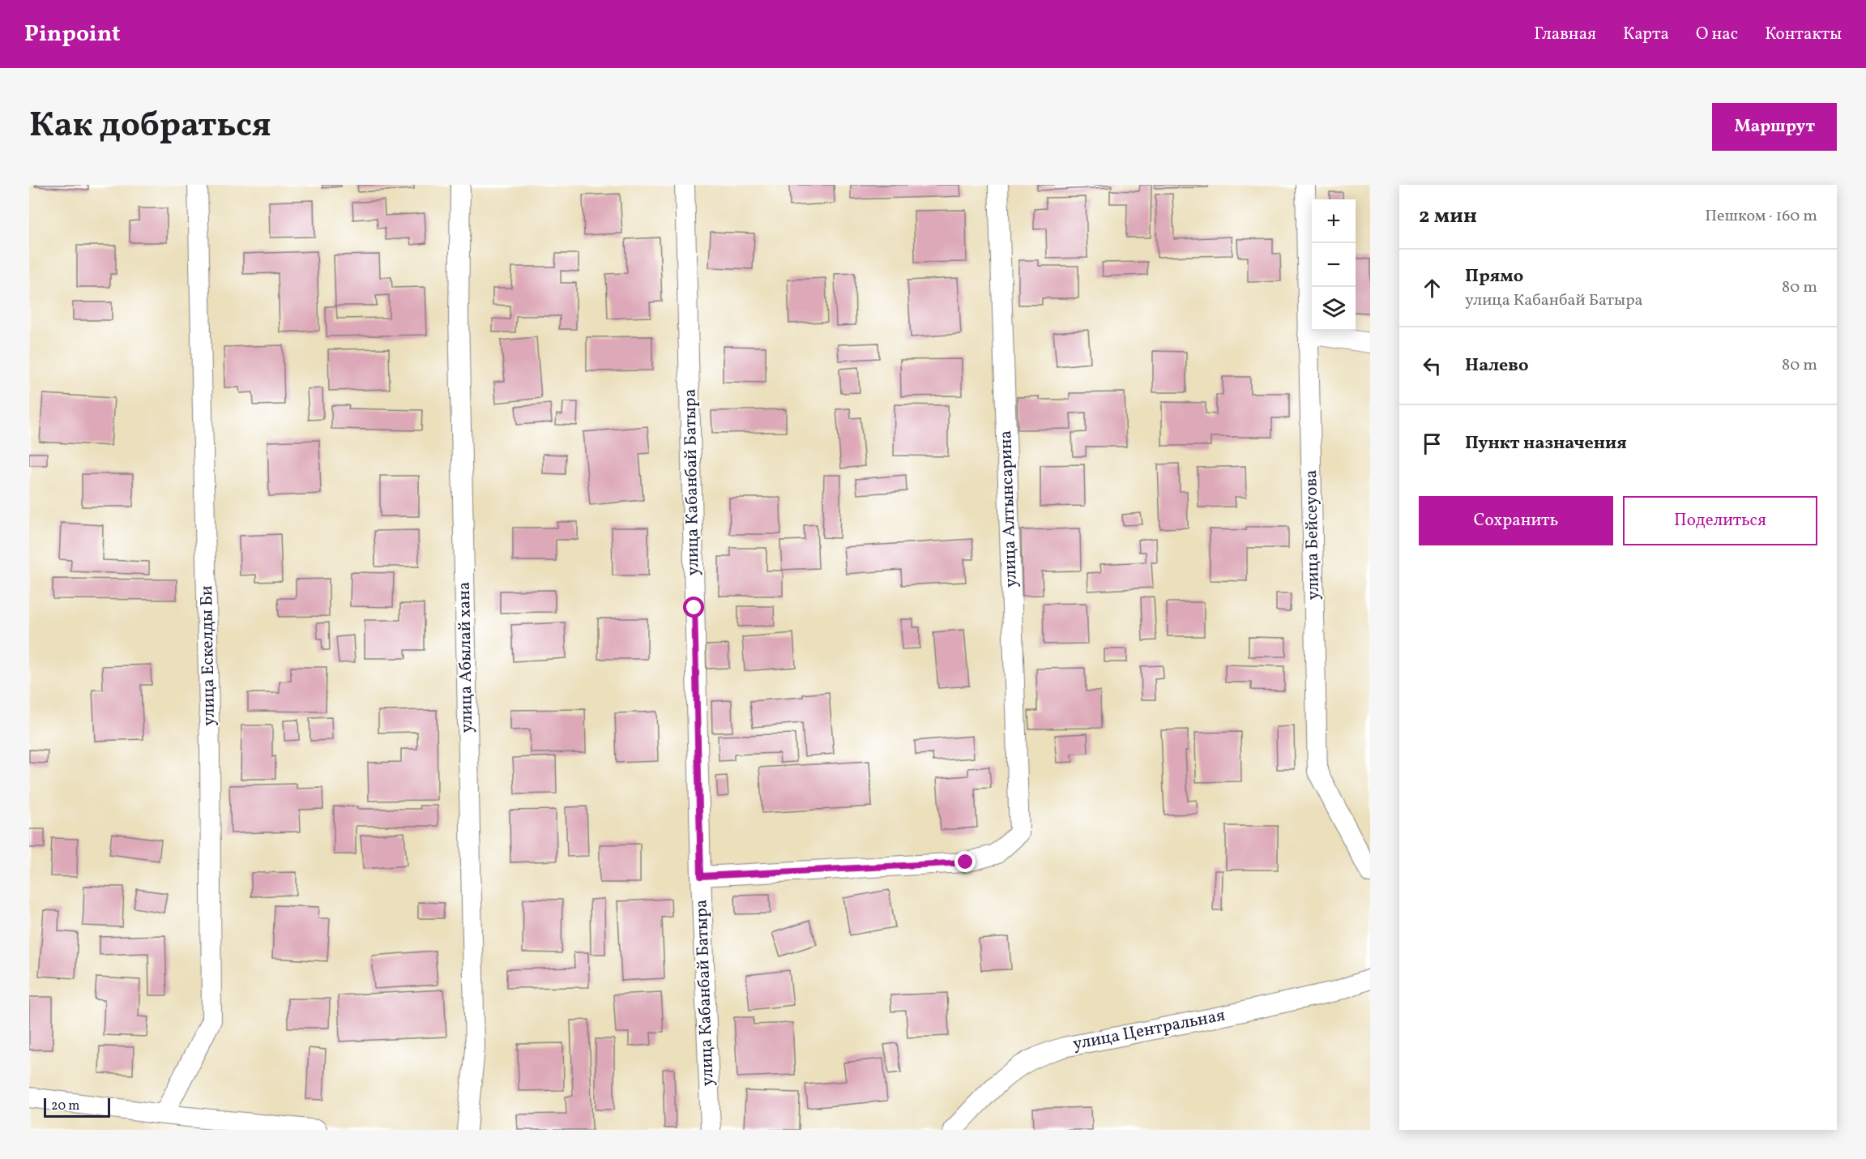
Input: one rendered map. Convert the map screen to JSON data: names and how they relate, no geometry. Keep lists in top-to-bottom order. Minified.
{"streets":{"street":["улица Кабанбай Батыра","улица Алтынсарина","улица Бейсеуова","улица Ескелды Би","улица Абылай хана","улица Центральная"]},"crossings":[["улица Кабанбай Батыра","улица Алтынсарина"]],"scale_bar":"20 m","page":{"header":"Pinpoint","nav":["Главная","Карта","О нас","Контакты"],"title":"Как добраться","buttons":["Маршрут",["Сохранить","Поделиться"]],"heading":["2 мин","Пешком · 160 m"],"map_buttons":["+","−"],"list":[["Прямо","улица Кабанбай Батыра","80 m"],["Налево","80 m"],"Пункт назначения"],"scale":"20 m"}}
